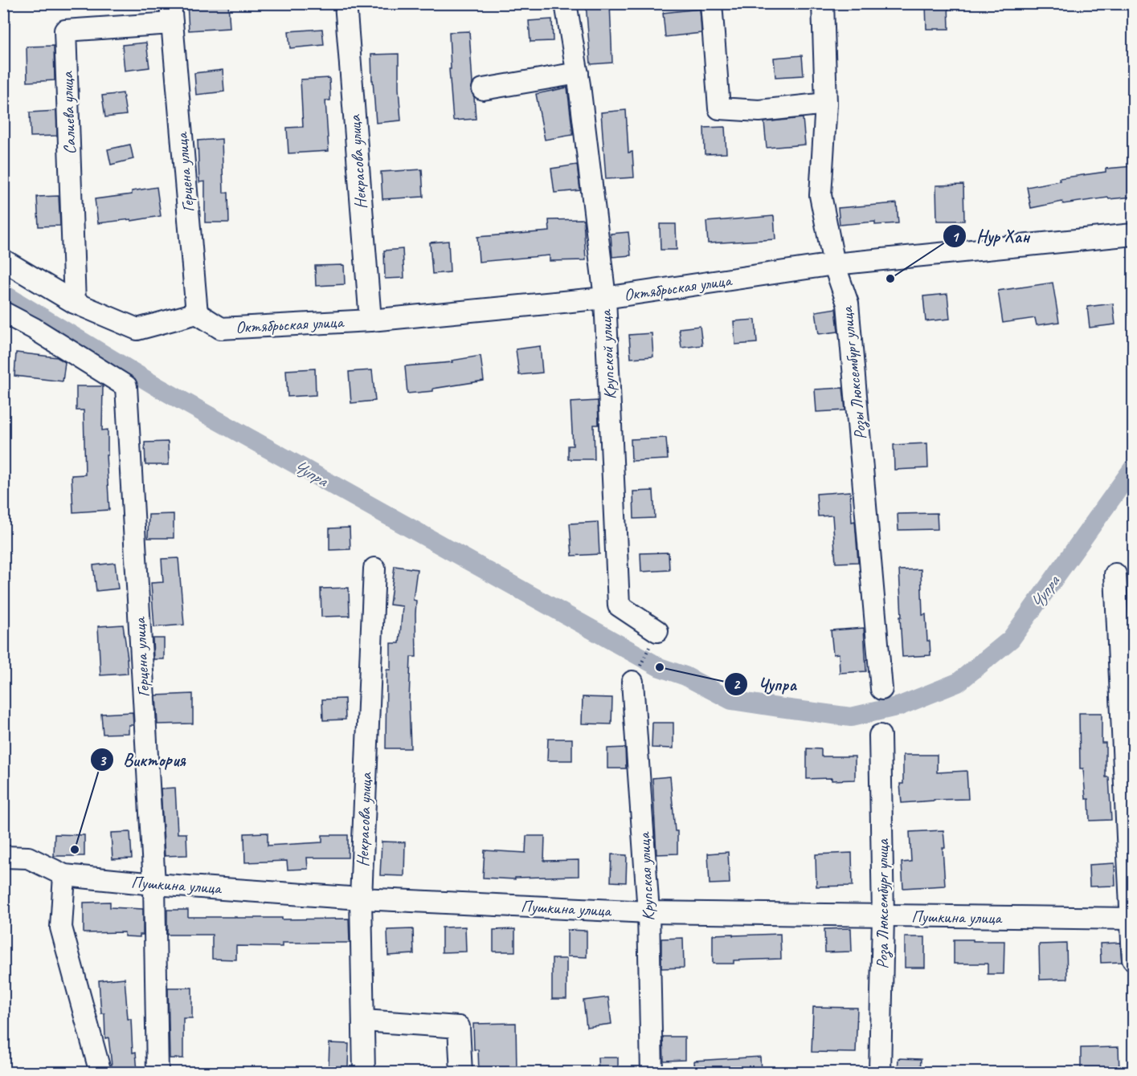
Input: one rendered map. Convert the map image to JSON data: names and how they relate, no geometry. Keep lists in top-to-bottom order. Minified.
{"streets":{"street":["Салиева улица","Некрасова улица","Герцена улица","Октябрьская улица","Крупской улица","Розы Люксембург улица","Крупская улица","Пушкина улица","Роза Люксембург улица"]},"crossings":[["Салиева улица","Герцена улица"],["Некрасова улица","Октябрьская улица"],["Некрасова улица","Пушкина улица"],["Герцена улица","Октябрьская улица"],["Герцена улица","Пушкина улица"],["Октябрьская улица","Крупской улица"],["Октябрьская улица","Розы Люксембург улица"],["Крупская улица","Пушкина улица"],["Пушкина улица","Роза Люксембург улица"]],"water":["Чупра"],"places":["Нур Хан","Чупра","Виктория"]}
